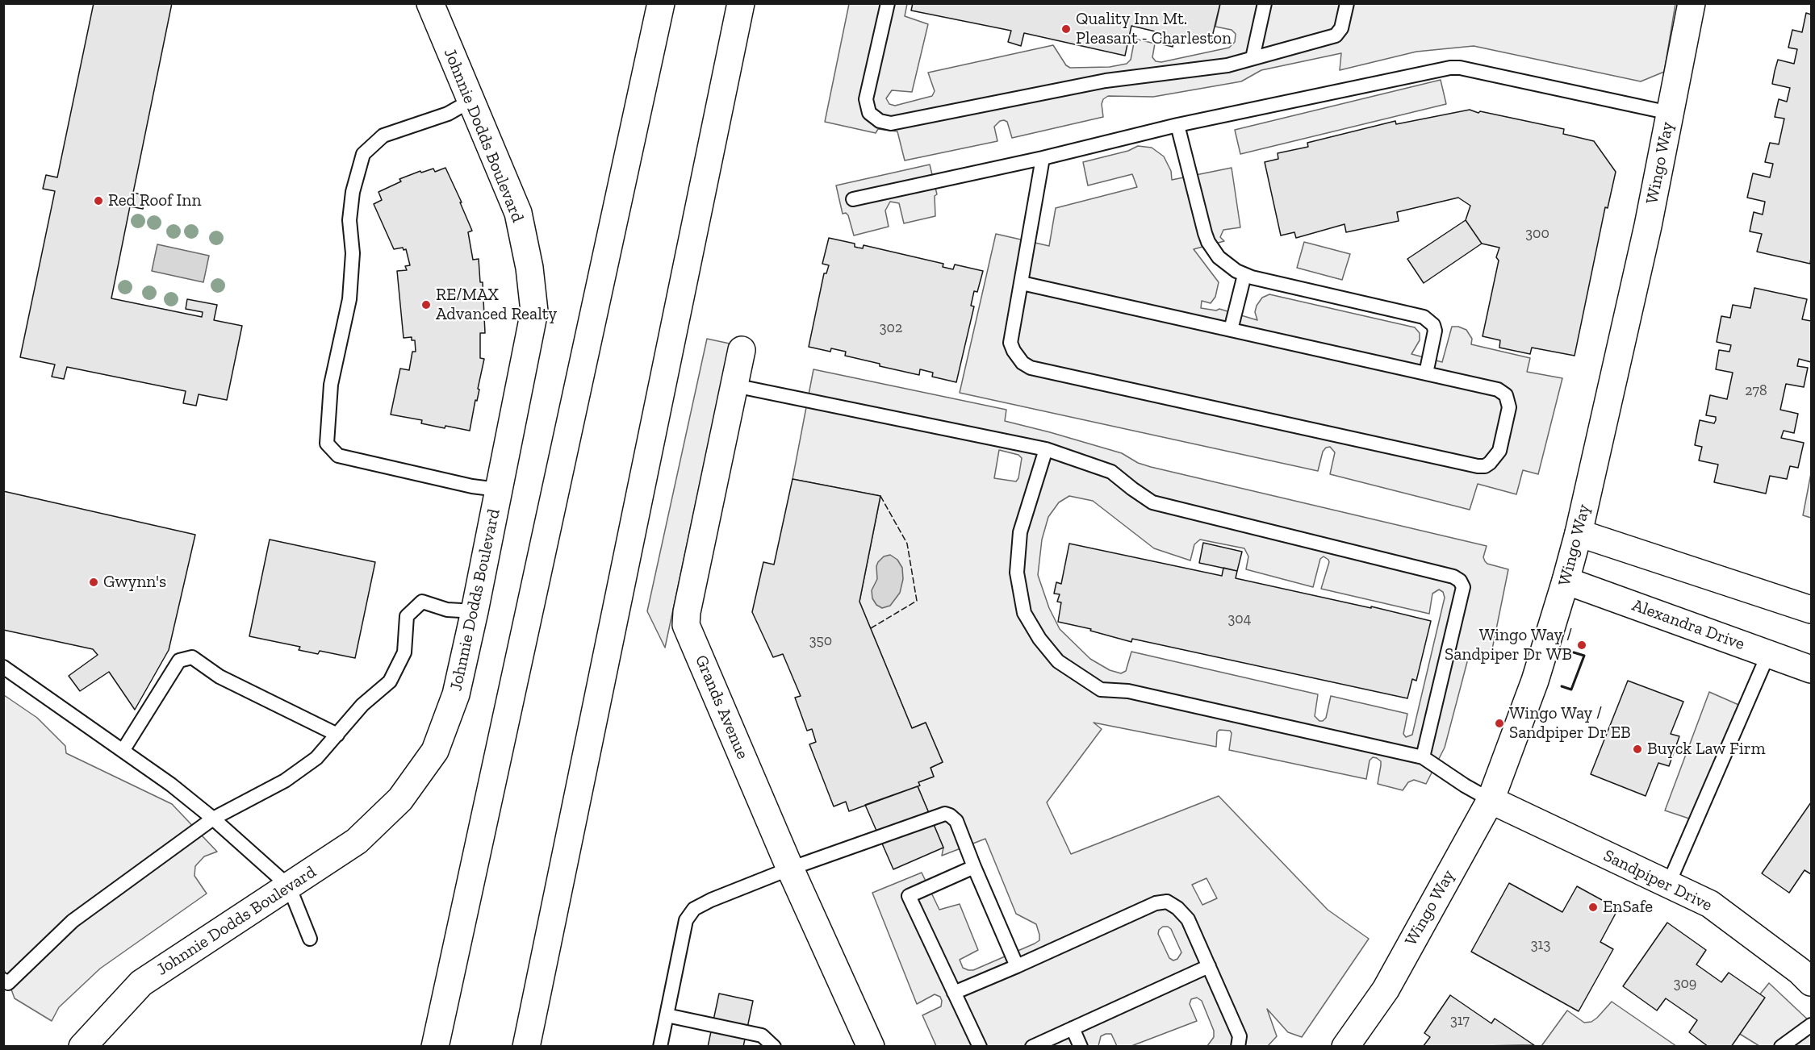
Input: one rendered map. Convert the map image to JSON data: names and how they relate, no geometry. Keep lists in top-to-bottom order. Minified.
{"streets":{"main road":["Johnnie Dodds Boulevard","Wingo Way","Alexandra Drive","Grands Avenue","Sandpiper Drive"]},"crossings":[["Wingo Way","Alexandra Drive"],["Wingo Way","Sandpiper Drive"]],"places":["Quality Inn Mt. Pleasant - Charleston","Red Roof Inn","RE/MAX Advanced Realty","Gwynn's","Wingo Way / Sandpiper Dr WB","Wingo Way / Sandpiper Dr EB","Buyck Law Firm","EnSafe"],"house_numbers":["300","302","278","304","350","313","309","317"]}
